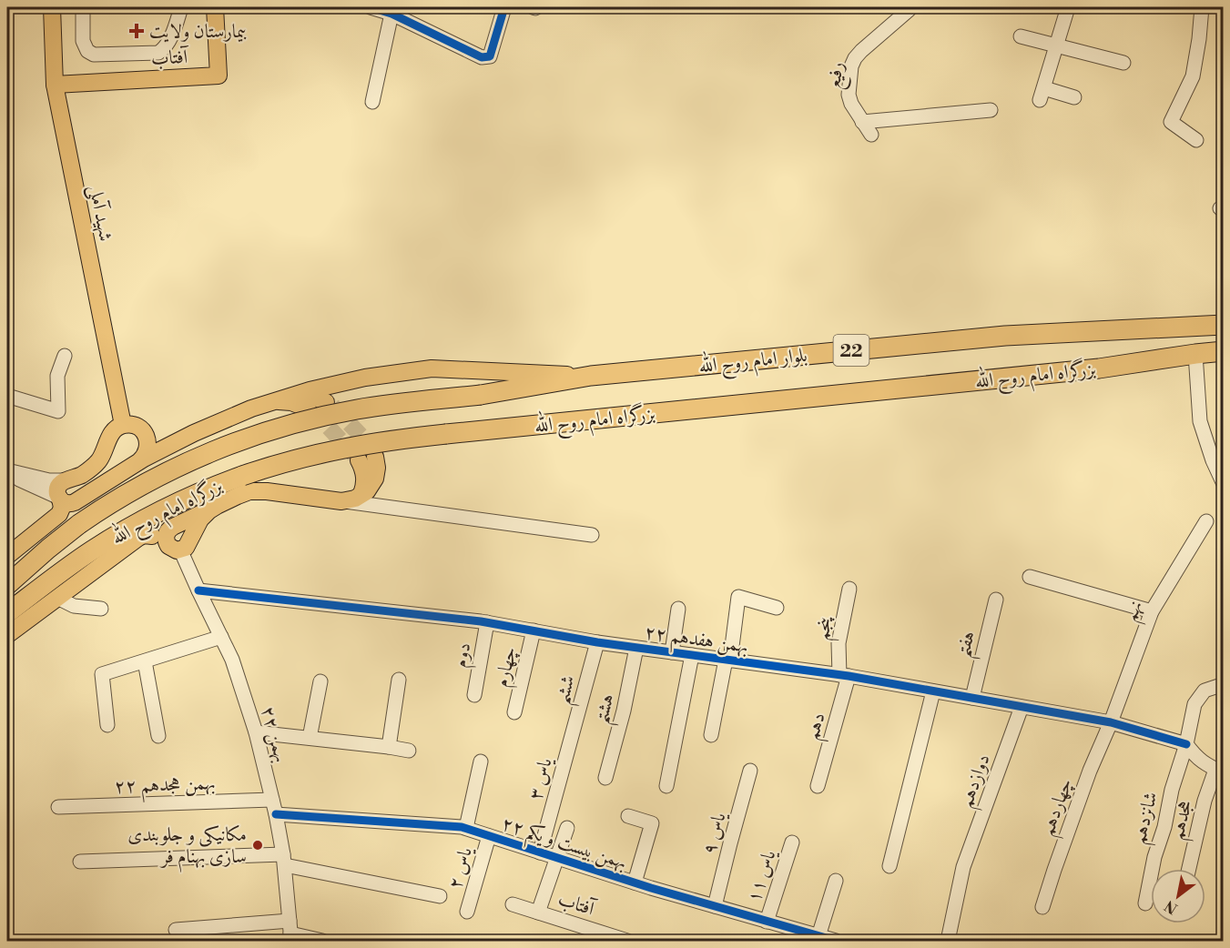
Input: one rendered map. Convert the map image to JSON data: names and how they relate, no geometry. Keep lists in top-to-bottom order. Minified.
{"streets":{"highway":["22","بلوار امام روح الله","بزرگراه امام روح الله"],"main road":["آفتاب","شهید آملی"],"street":["رفیع","نهم","پنجم","۲۲ بهمن هفدهم","هفتم","دوم","چهارم","ششم","هشتم","دهم","۲۲ بهمن","یاس ۳","دوازدهم","۲۲ بهمن هجدهم","چهاردهم","شانزدهم","هجدهم","یاس ۹","۲۲ بهمن بیست و یکم","یاس ۲","یاس ۱۱"]},"crossings":[["آفتاب","شهید آملی"],["نهم","۲۲ بهمن هفدهم"],["نهم","چهاردهم"],["پنجم","۲۲ بهمن هفدهم"],["پنجم","دهم"],["۲۲ بهمن هفدهم","هفتم"],["۲۲ بهمن هفدهم","دوم"],["۲۲ بهمن هفدهم","چهارم"],["۲۲ بهمن هفدهم","ششم"],["۲۲ بهمن هفدهم","هشتم"],["۲۲ بهمن هفدهم","دهم"],["۲۲ بهمن هفدهم","۲۲ بهمن"],["۲۲ بهمن هفدهم","دوازدهم"],["۲۲ بهمن هفدهم","چهاردهم"],["۲۲ بهمن هفدهم","شانزدهم"],["ششم","یاس ۳"],["۲۲ بهمن","۲۲ بهمن هجدهم"],["۲۲ بهمن","۲۲ بهمن بیست و یکم"],["یاس ۳","۲۲ بهمن بیست و یکم"],["یاس ۹","۲۲ بهمن بیست و یکم"],["۲۲ بهمن بیست و یکم","یاس ۲"],["۲۲ بهمن بیست و یکم","یاس ۱۱"]],"places":{"health":["بیمارستان ولایت"],"other":["مکانیکی و جلوبندی سازی بهنام فر"]},"north":"bottom left"}
